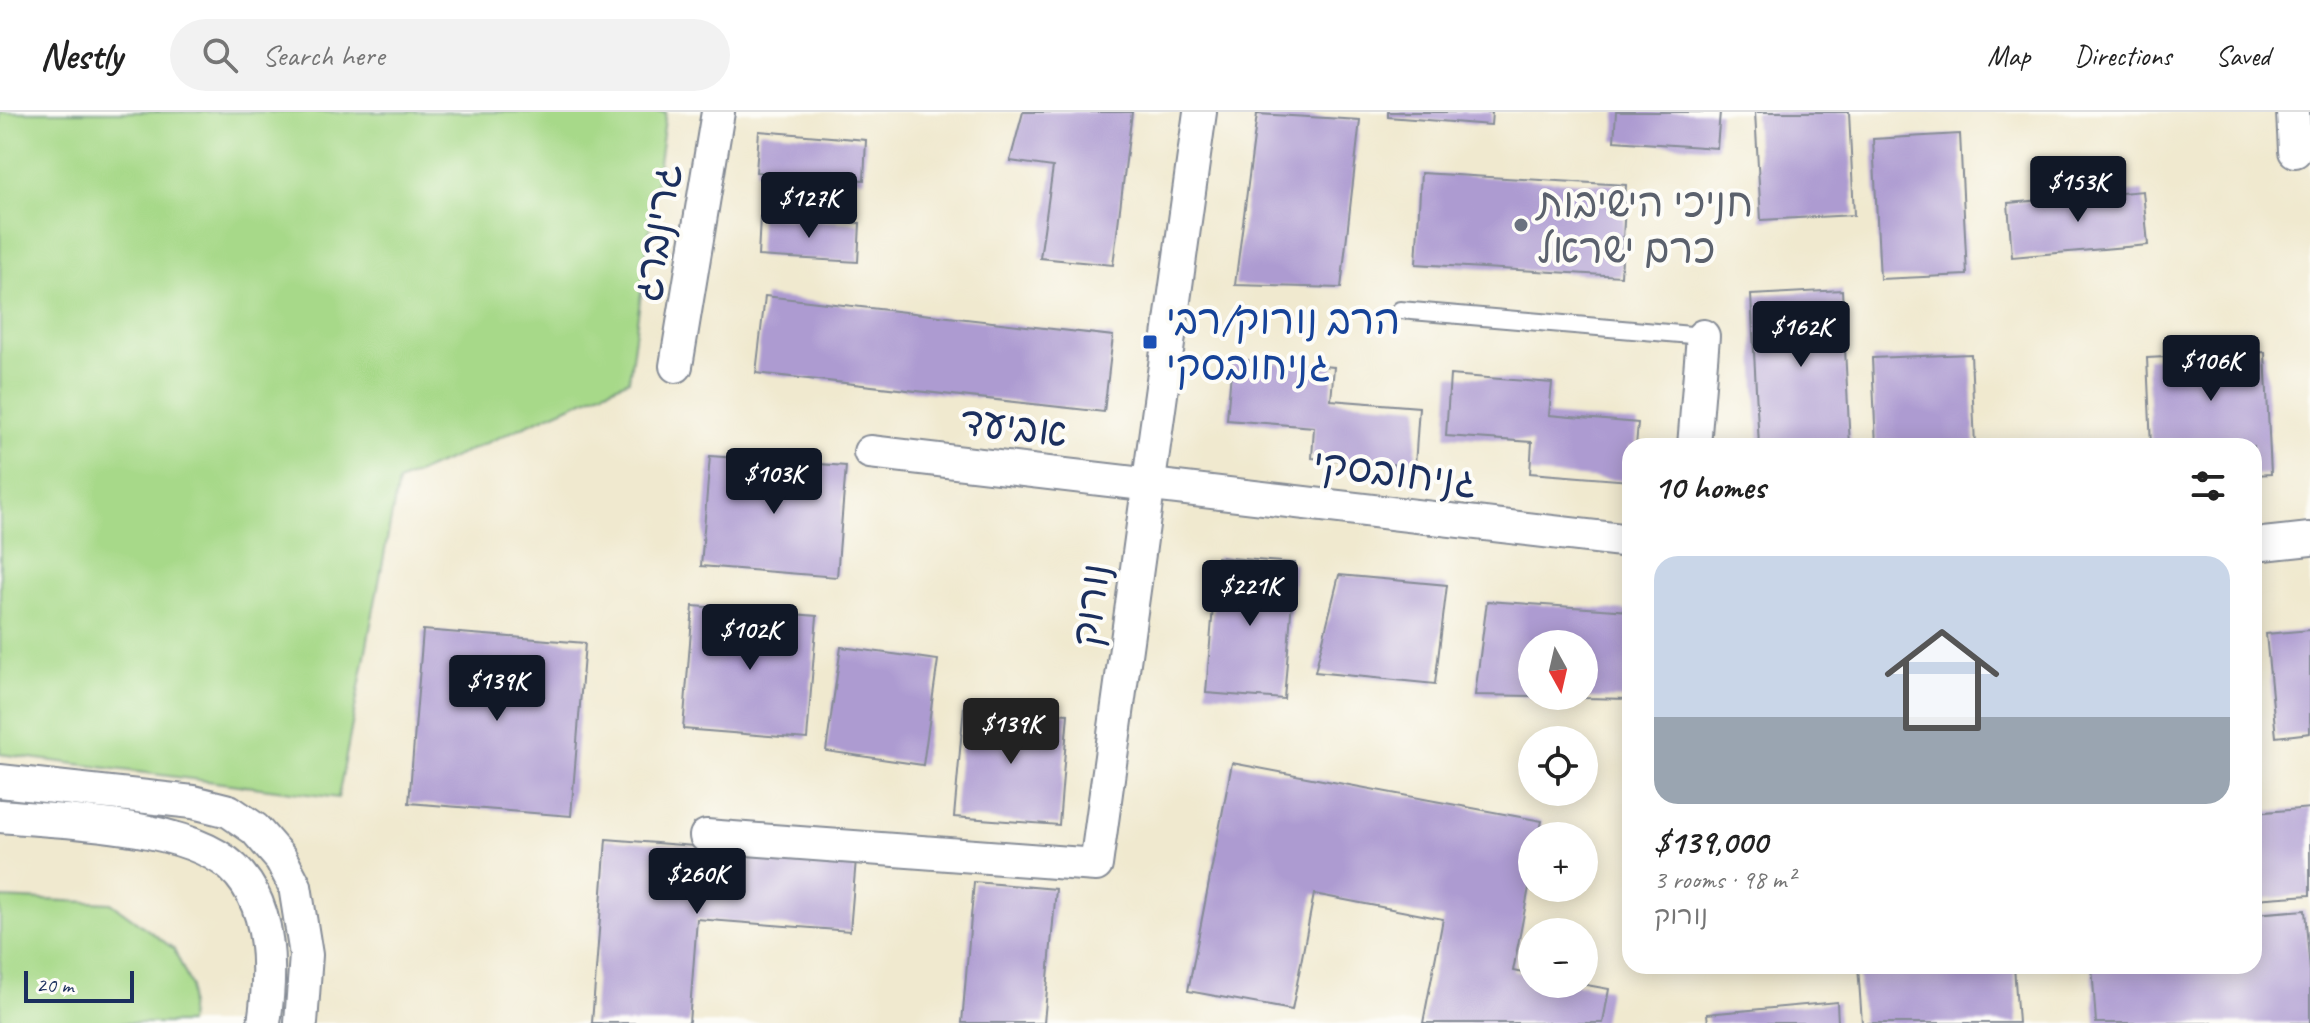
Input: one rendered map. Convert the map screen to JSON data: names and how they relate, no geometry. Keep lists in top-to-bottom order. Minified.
{"streets":{"street":["גרינברג","אביעד","גניחובסקי","נורוק"]},"crossings":[["אביעד","גניחובסקי"],["אביעד","נורוק"],["גניחובסקי","נורוק"]],"places":{"other":["חניכי הישיבות כרם ישראל"],"transit":["הרב נורוק/רבי גניחובסקי"]},"scale_bar":"20 m","north":"bottom","page":{"header":"Nestly","search":"Search here","nav":["Map","Directions","Saved"],"price":["$153K","$127K","$162K","$106K","$103K","$221K","$102K","$139K","$139K","$260K"],"heading":"10 homes","list":[{"name":"$139,000","note":"3 rooms · 98 m² · נורוק"}],"map_buttons":["+","−"],"scale":"20 m"}}
